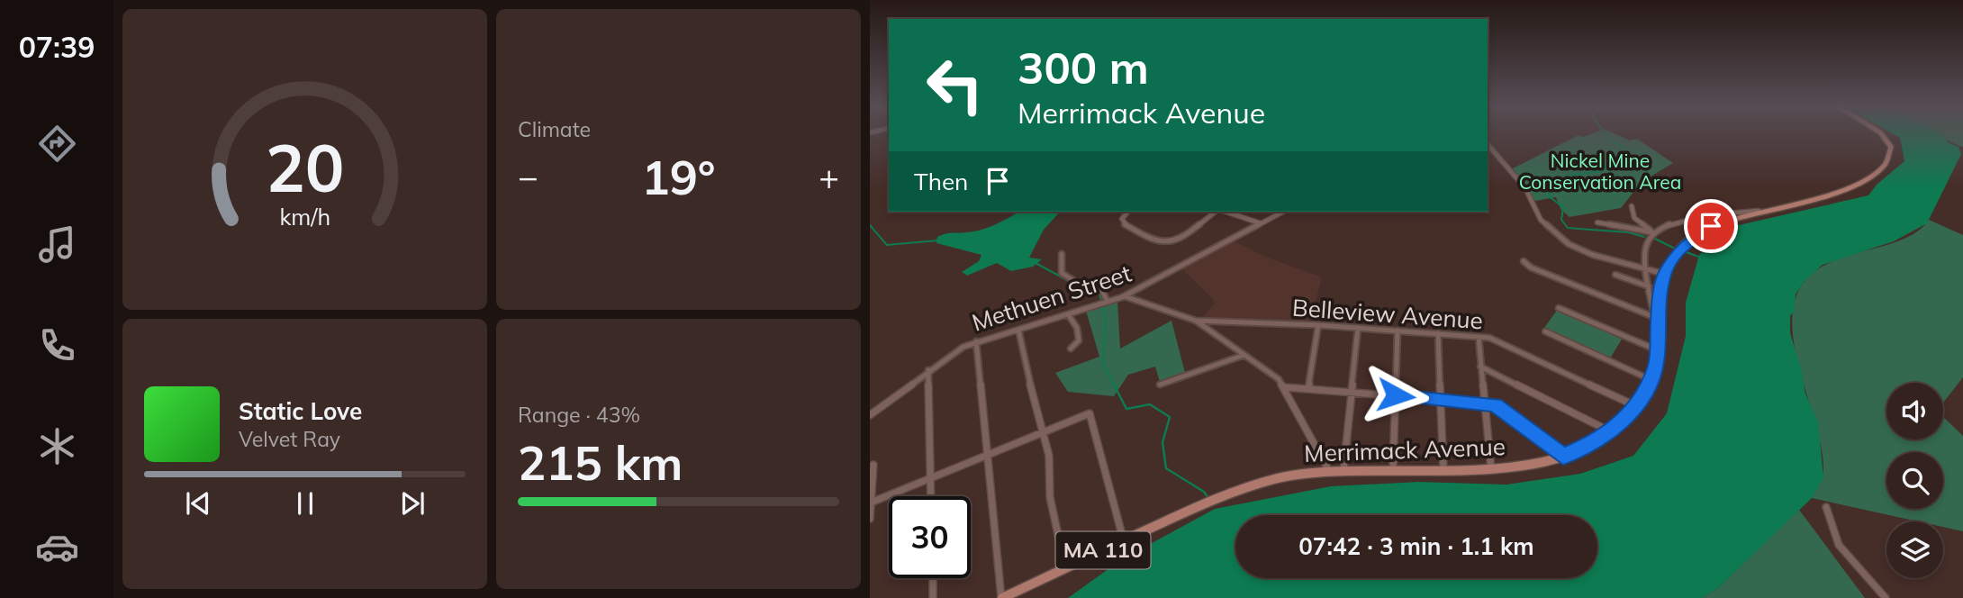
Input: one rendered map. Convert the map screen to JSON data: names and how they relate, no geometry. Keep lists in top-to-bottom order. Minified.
{"streets":{"main road":["Merrimack Avenue","MA 110"],"street":["Methuen Street","Belleview Avenue"]},"crossings":[["Belleview Avenue","Merrimack Avenue"]],"parks":["Nickel Mine Conservation Area"],"page":{"tabs":"07:39","tile":["Climate",["Range · 43%","215 km"]],"turn":["300 m","Merrimack Avenue"],"heat":["−","19°","+"],"then":"Then","song":["Static Love","Velvet Ray"],"limit":"30","trip":"07:42 · 3 min · 1.1 km","gauge":["20","km/h"]}}
